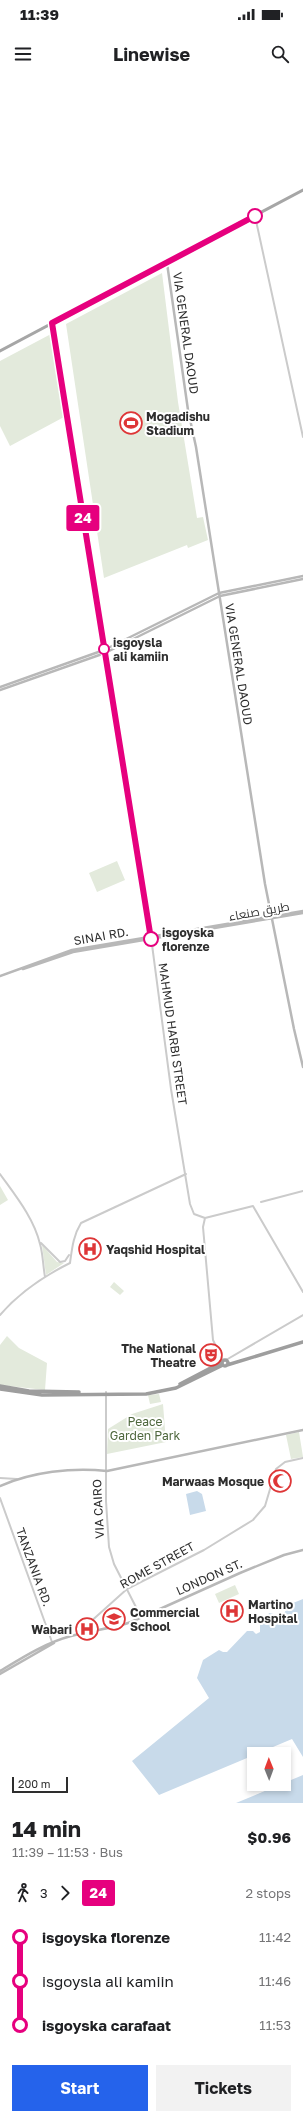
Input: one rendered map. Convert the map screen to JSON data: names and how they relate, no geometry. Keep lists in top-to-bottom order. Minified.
{"streets":{"main road":["VIA GENERAL DAOUD","طريق صنعاء","SINAI RD.","LONDON ST."],"street":["MAHMUD HARBI STREET","VIA CAIRO","ROME STREET","TANZANIA RD."]},"crossings":[["VIA GENERAL DAOUD","طريق صنعاء"],["طريق صنعاء","SINAI RD."],["طريق صنعاء","MAHMUD HARBI STREET"],["VIA CAIRO","ROME STREET"],["VIA CAIRO","LONDON ST."],["ROME STREET","LONDON ST."]],"parks":["Peace Garden Park"],"places":{"sports":["Mogadishu Stadium"],"other":["isgoysla ali kamiin","isgoyska florenze"],"hospital":["Yaqshid Hospital","Martino Hospital","Wabari"],"theatre":["The National Theatre"],"mosque":["Marwaas Mosque"],"school or university":["Commercial School"]},"lines":["bus line 24"],"scale_bar":"200 m","north":"top","page":{"status":"11:39","header":"Linewise","on_map":"24","scale":"200 m","heading":["14 min","11:39 – 11:53 · Bus","$0.96"],"legs":["3","24","2 stops"],"list":[{"name":"isgoyska florenze","value":"11:42"},{"name":"isgoysla ali kamiin","value":"11:46"},{"name":"isgoyska carafaat","value":"11:53"}],"buttons":["Start","Tickets"]}}
